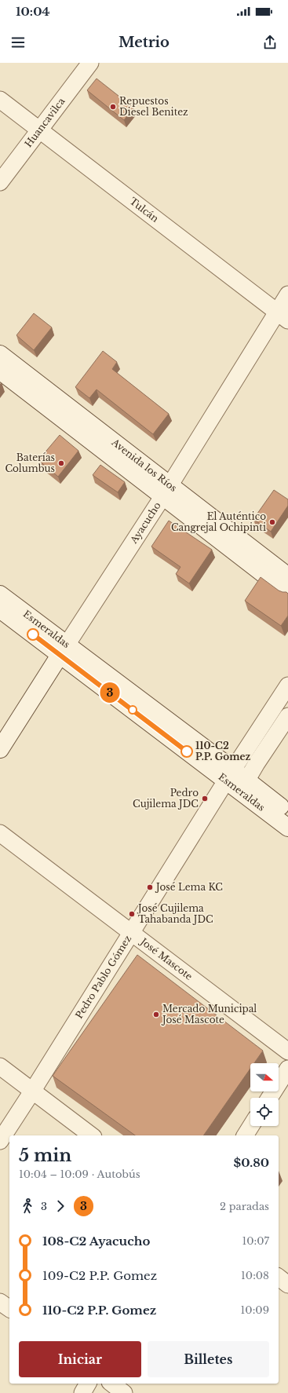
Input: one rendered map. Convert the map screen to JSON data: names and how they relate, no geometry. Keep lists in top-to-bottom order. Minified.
{"streets":{"main road":["Avenida los Ríos","Ayacucho","Esmeraldas"],"street":["Huancavilca","Tulcán","José Mascote","Pedro Pablo Gómez"]},"crossings":[["Huancavilca","Tulcán"],["Tulcán","Ayacucho"],["Avenida los Ríos","Ayacucho"],["Ayacucho","Esmeraldas"],["Esmeraldas","Pedro Pablo Gómez"],["José Mascote","Pedro Pablo Gómez"]],"places":["Repuestos Diesel Benitez","Baterías Columbus","El Auténtico Cangrejal Ochipinti","110-C2 P.P. Gomez","Pedro Cujilema JDC","José Lema KC","José Cujilema Tahabanda JDC","Mercado Municipal José Mascote"],"lines":["bus line 3"],"north":"right","page":{"status":"10:04","header":"Metrio","on_map":"3","heading":["5 min","10:04 – 10:09 · Autobús","$0.80"],"legs":["3","3","2 paradas"],"list":[{"name":"108-C2 Ayacucho","value":"10:07"},{"name":"109-C2 P.P. Gomez","value":"10:08"},{"name":"110-C2 P.P. Gomez","value":"10:09"}],"buttons":["Iniciar","Billetes"]}}
